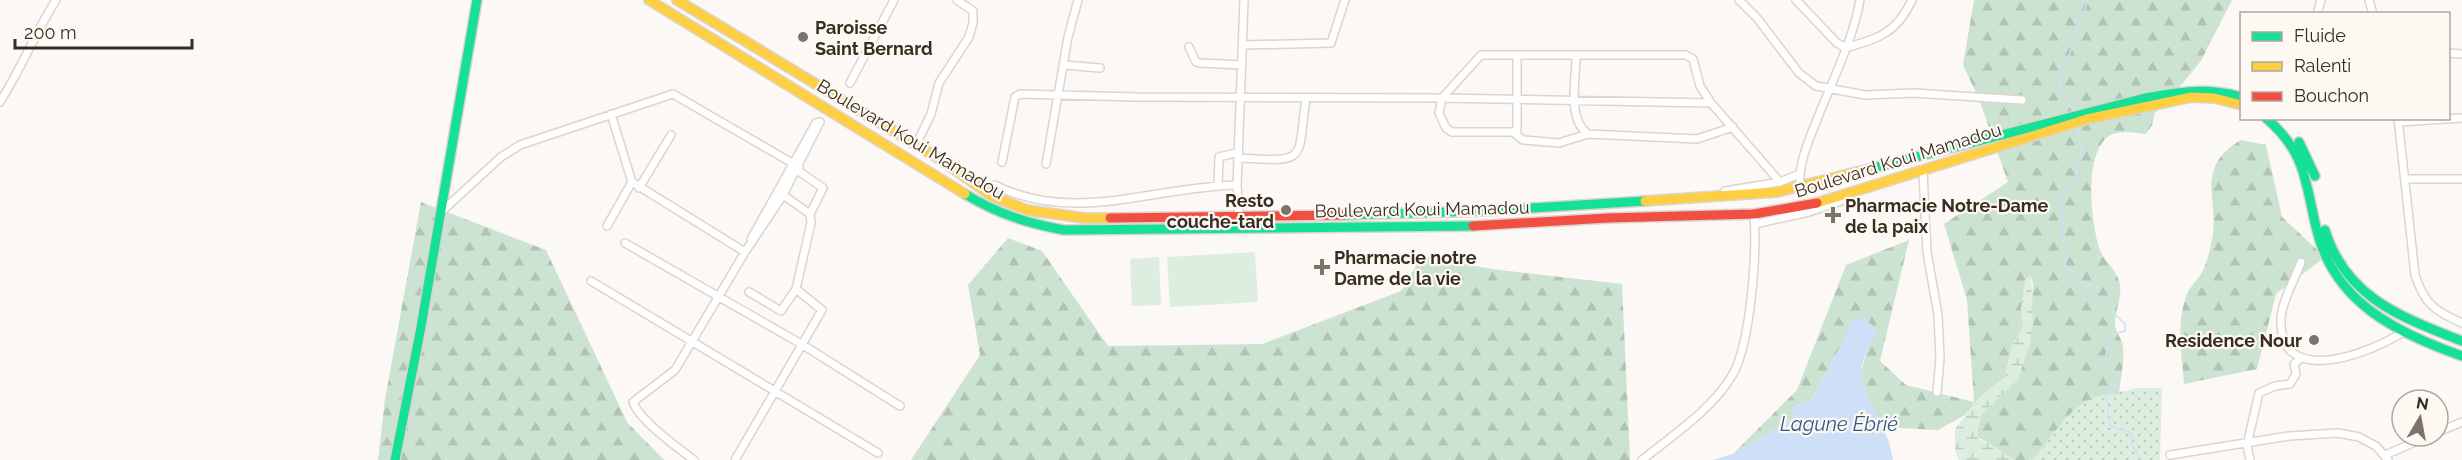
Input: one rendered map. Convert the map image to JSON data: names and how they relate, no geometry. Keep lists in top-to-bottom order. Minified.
{"streets":{"main road":["Boulevard Koui Mamadou"]},"water":["Lagune Ébrié"],"places":{"other":["Paroisse Saint Bernard","Resto couche-tard","Residence Nour"],"health":["Pharmacie Notre-Dame de la paix","Pharmacie notre Dame de la vie"]},"legend":["Fluide","Ralenti","Bouchon"],"scale_bar":"200 m","north":"top"}
